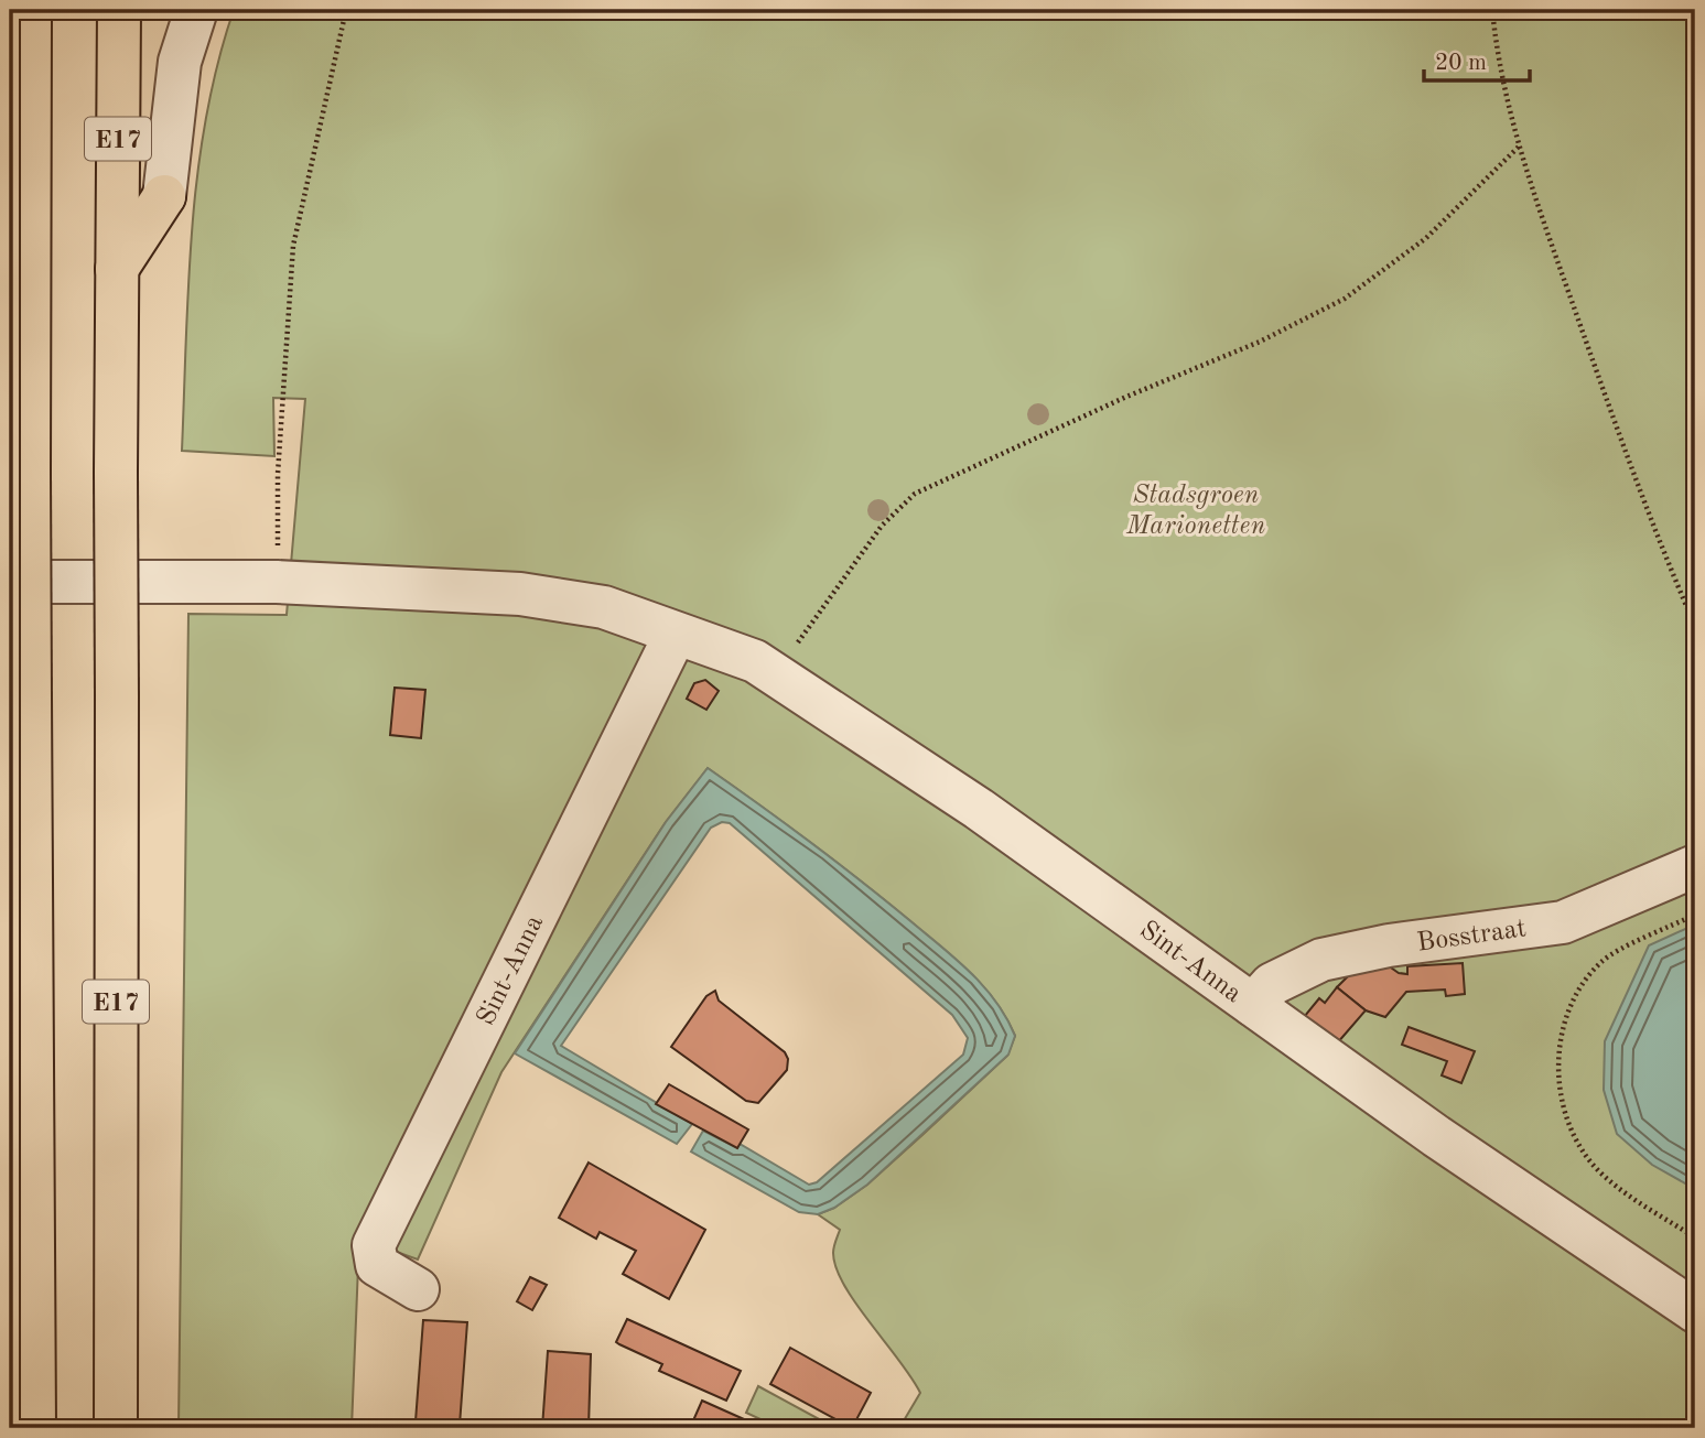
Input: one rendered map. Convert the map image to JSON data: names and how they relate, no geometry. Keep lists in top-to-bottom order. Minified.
{"streets":{"highway":["E17"],"street":["Bosstraat","Sint-Anna"]},"crossings":[["Bosstraat","Sint-Anna"]],"parks":["Stadsgroen Marionetten"],"scale_bar":"20 m"}
